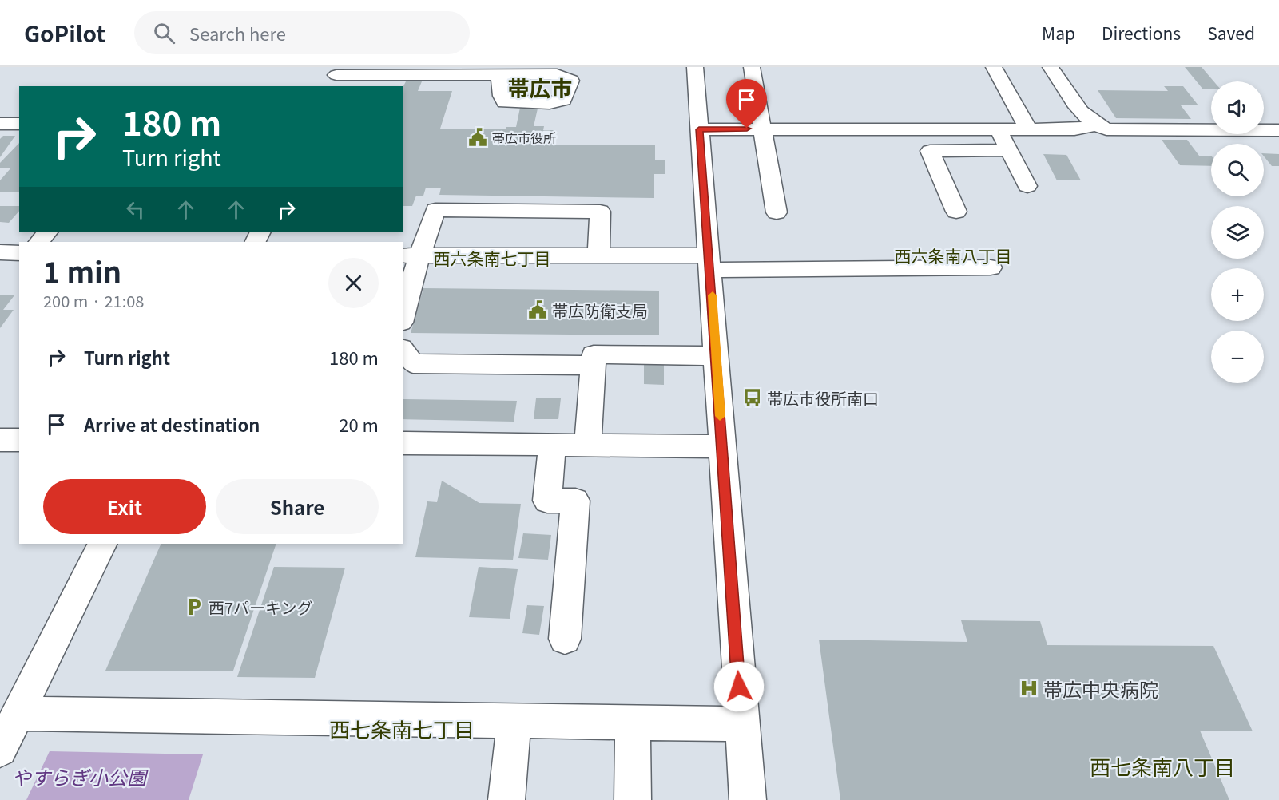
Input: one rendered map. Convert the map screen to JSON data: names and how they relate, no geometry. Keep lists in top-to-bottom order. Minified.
{"districts":["帯広市","西六条南八丁目","西六条南七丁目","西七条南七丁目","西七条南八丁目"],"parks":["やすらぎ小公園"],"places":{"public building":["帯広市役所","帯広防衛支局"],"bus stop":["帯広市役所南口"],"parking":["西7パーキング"],"hospital":["帯広中央病院"]},"page":{"header":"GoPilot","search":"Search here","nav":["Map","Directions","Saved"],"map_buttons":["+","−"],"turn":["180 m","Turn right"],"heading":["1 min","200 m · 21:08"],"list":[{"name":"Turn right","value":"180 m"},{"name":"Arrive at destination","value":"20 m"}],"buttons":["Exit","Share"]}}
